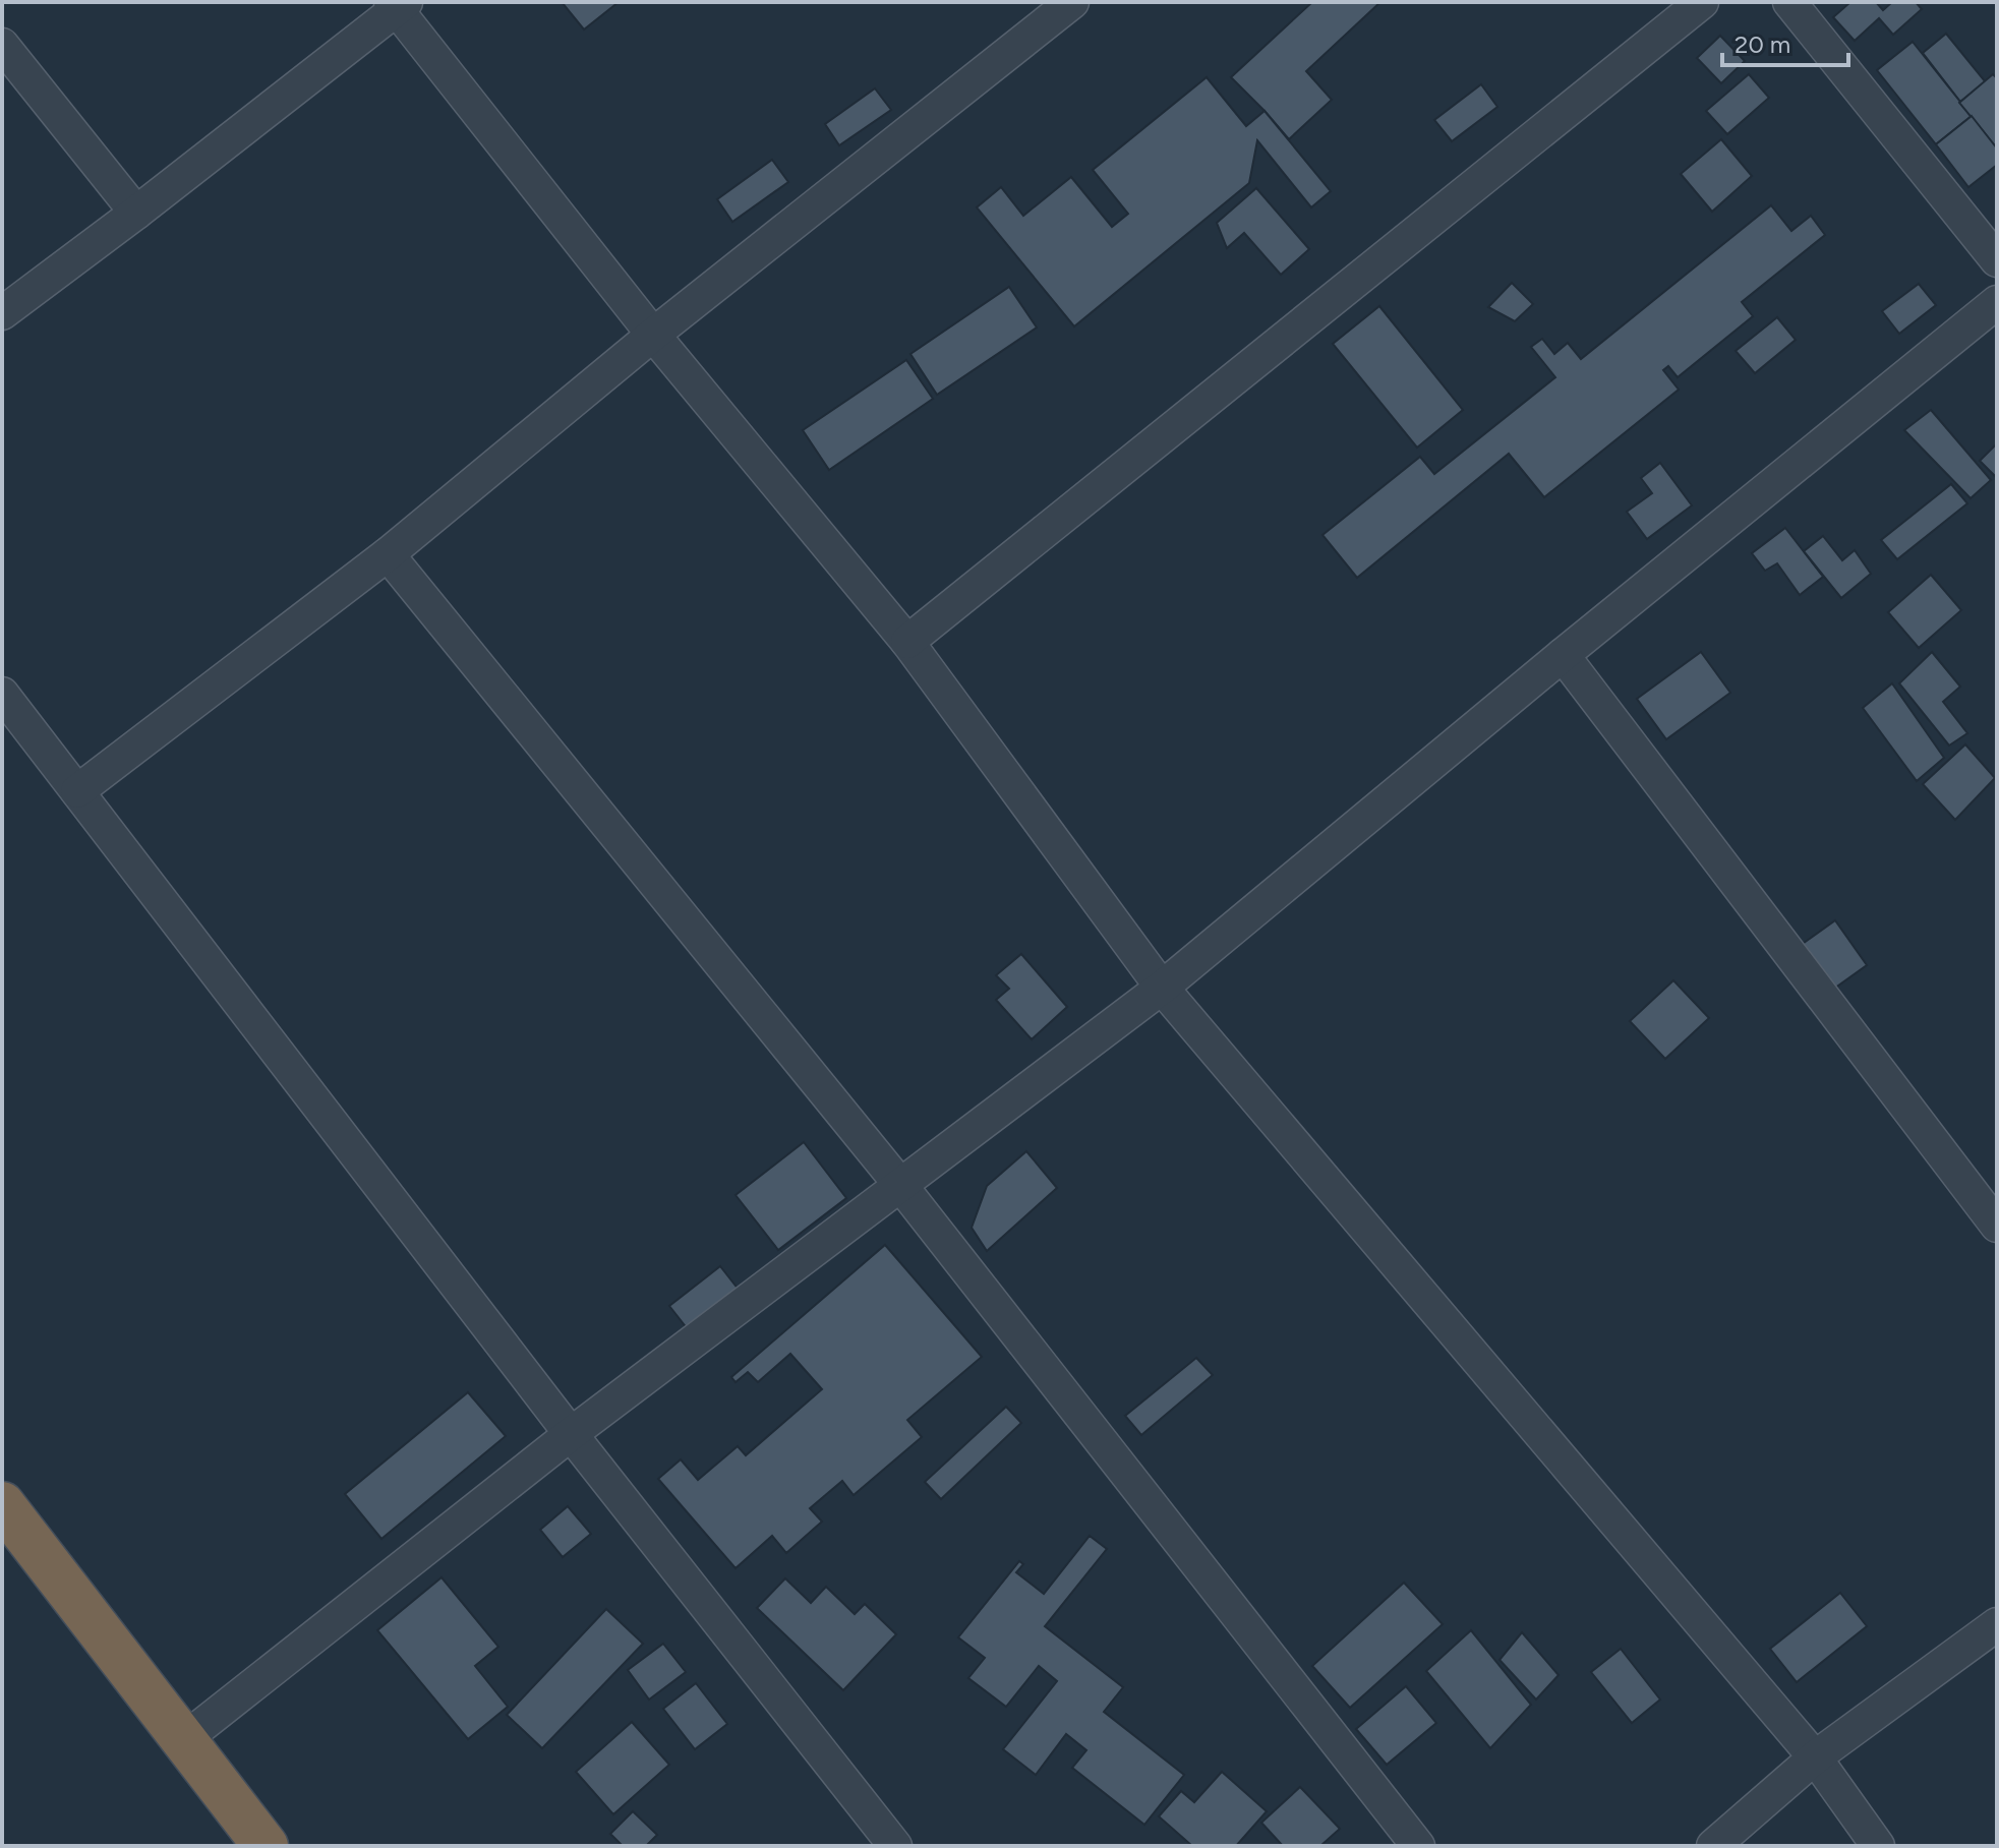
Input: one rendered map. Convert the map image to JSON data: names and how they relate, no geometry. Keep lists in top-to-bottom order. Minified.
{"scale_bar":"20 m"}
